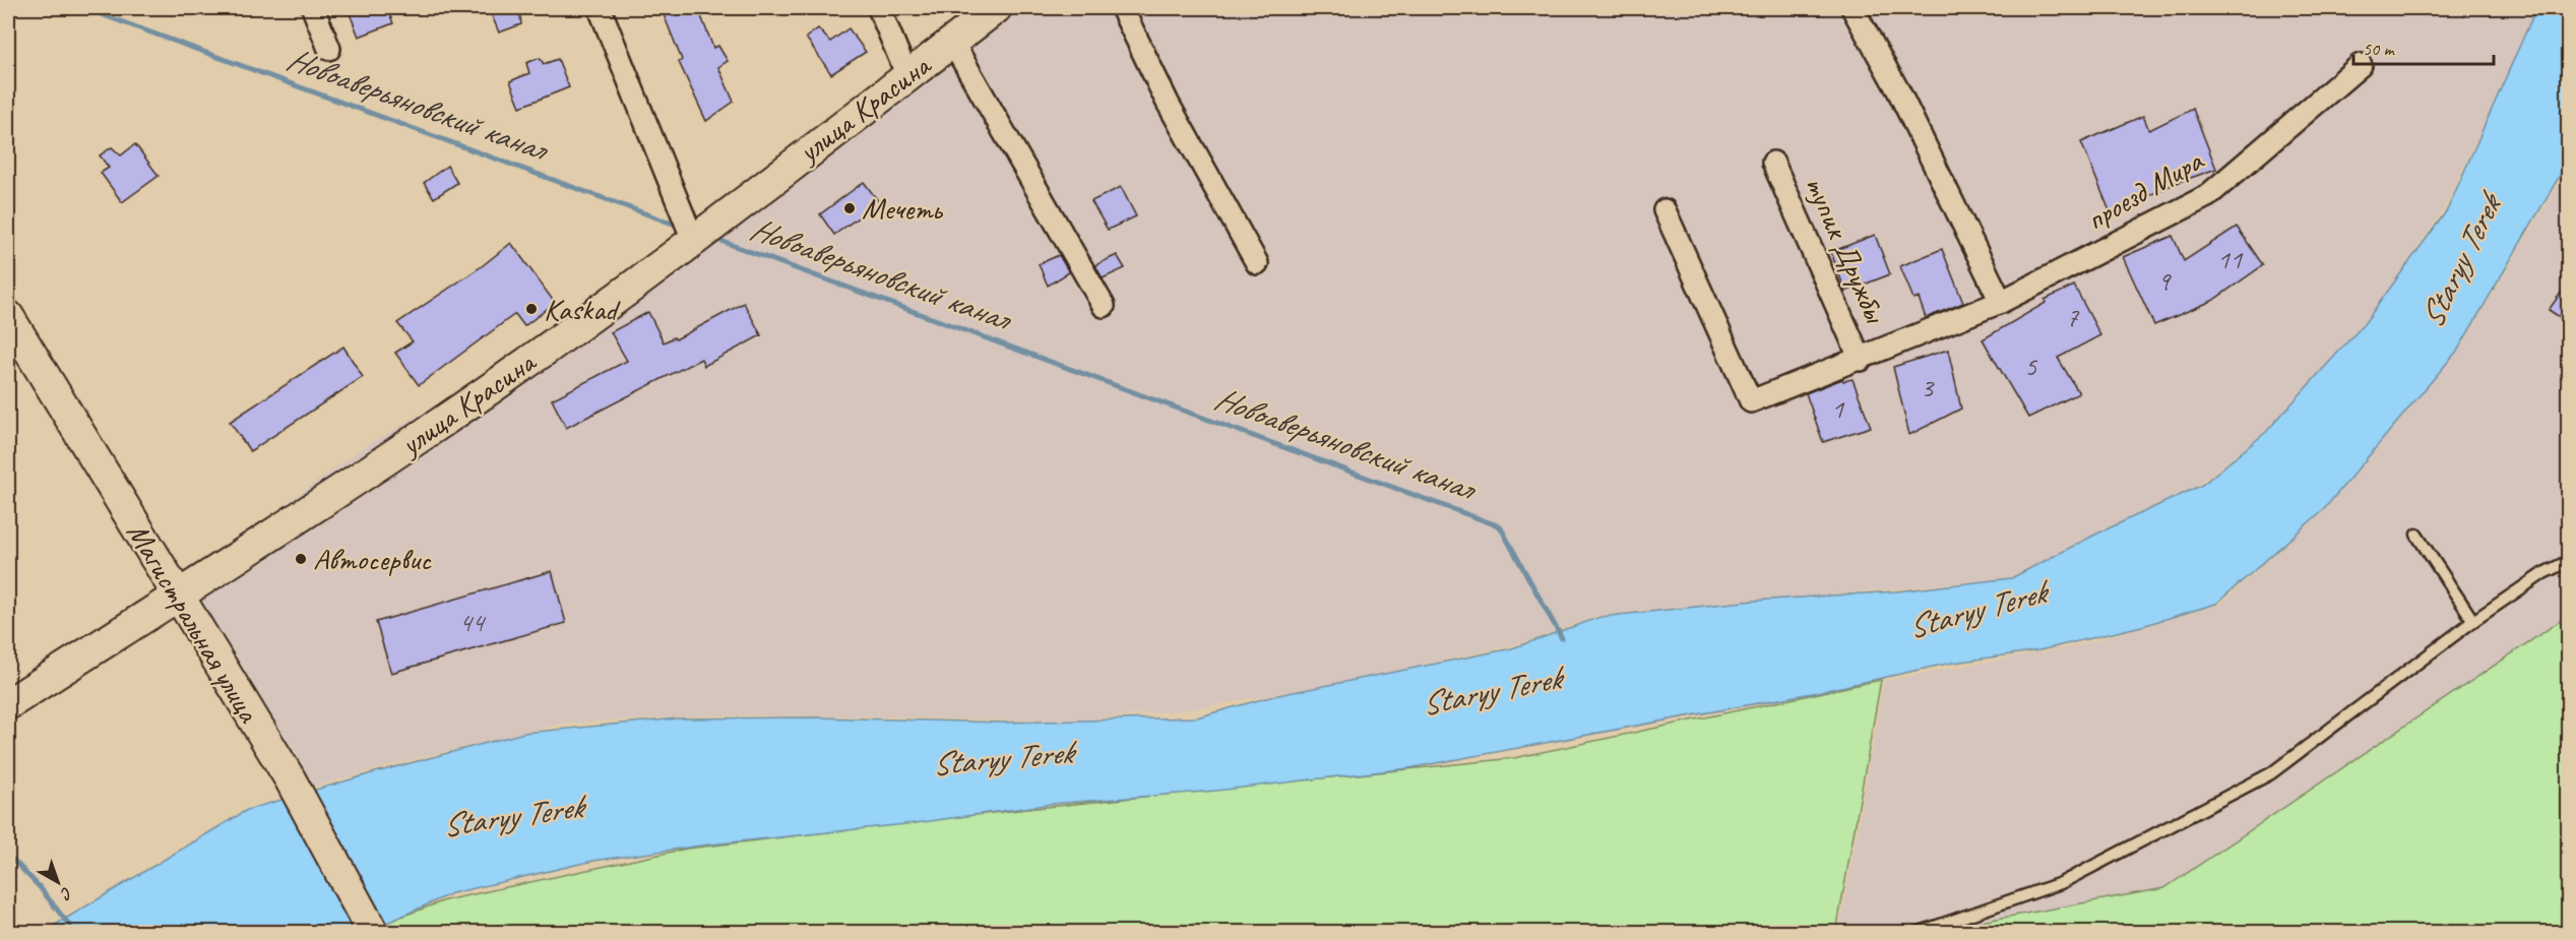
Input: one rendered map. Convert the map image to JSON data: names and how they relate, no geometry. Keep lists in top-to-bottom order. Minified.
{"streets":{"street":["улица Красина","проезд Мира","тупик Дружбы","Магистральная улица"]},"crossings":[["улица Красина","Магистральная улица"],["проезд Мира","тупик Дружбы"]],"water":["Новоаверьяновский канал","Staryy Terek"],"places":["Мечеть","Kaskad","Автосервис"],"house_numbers":["11","9","7","5","3","1","44"],"scale_bar":"50 m","north":"bottom right"}
